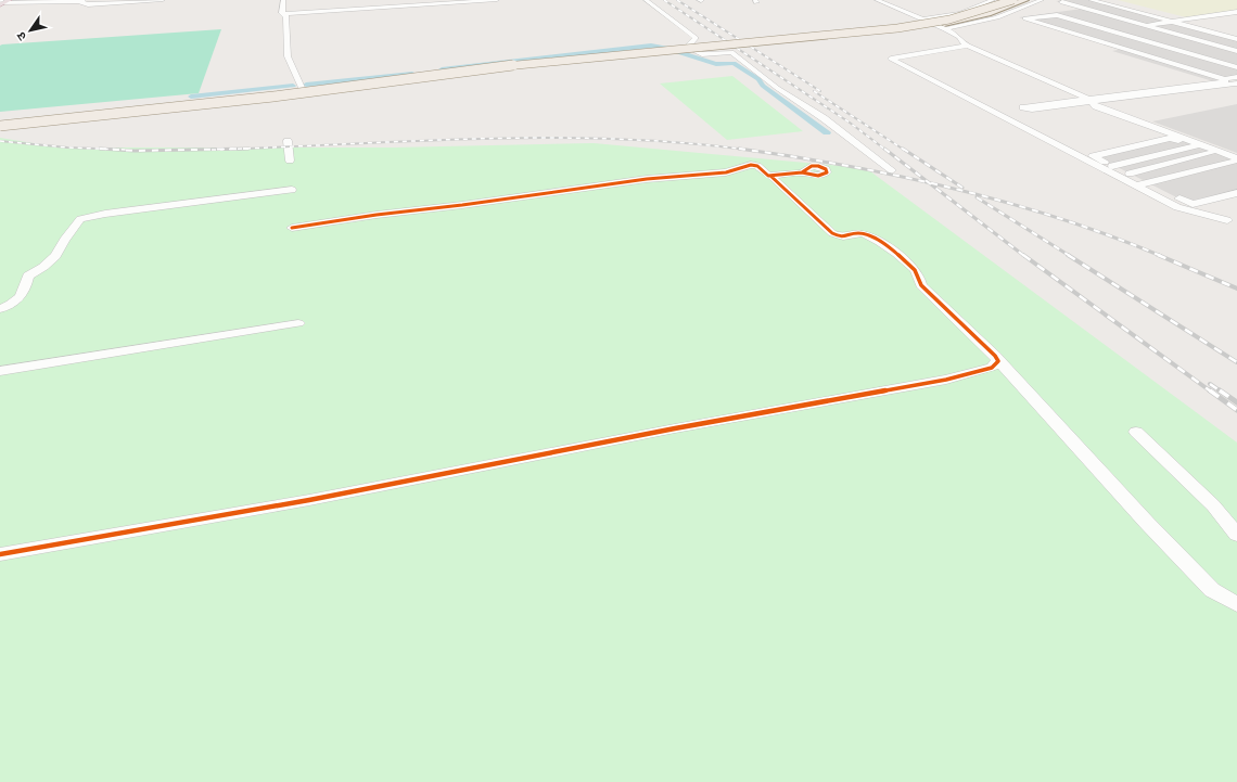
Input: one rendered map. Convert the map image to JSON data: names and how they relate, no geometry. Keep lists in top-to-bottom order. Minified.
{"north":"bottom left"}
